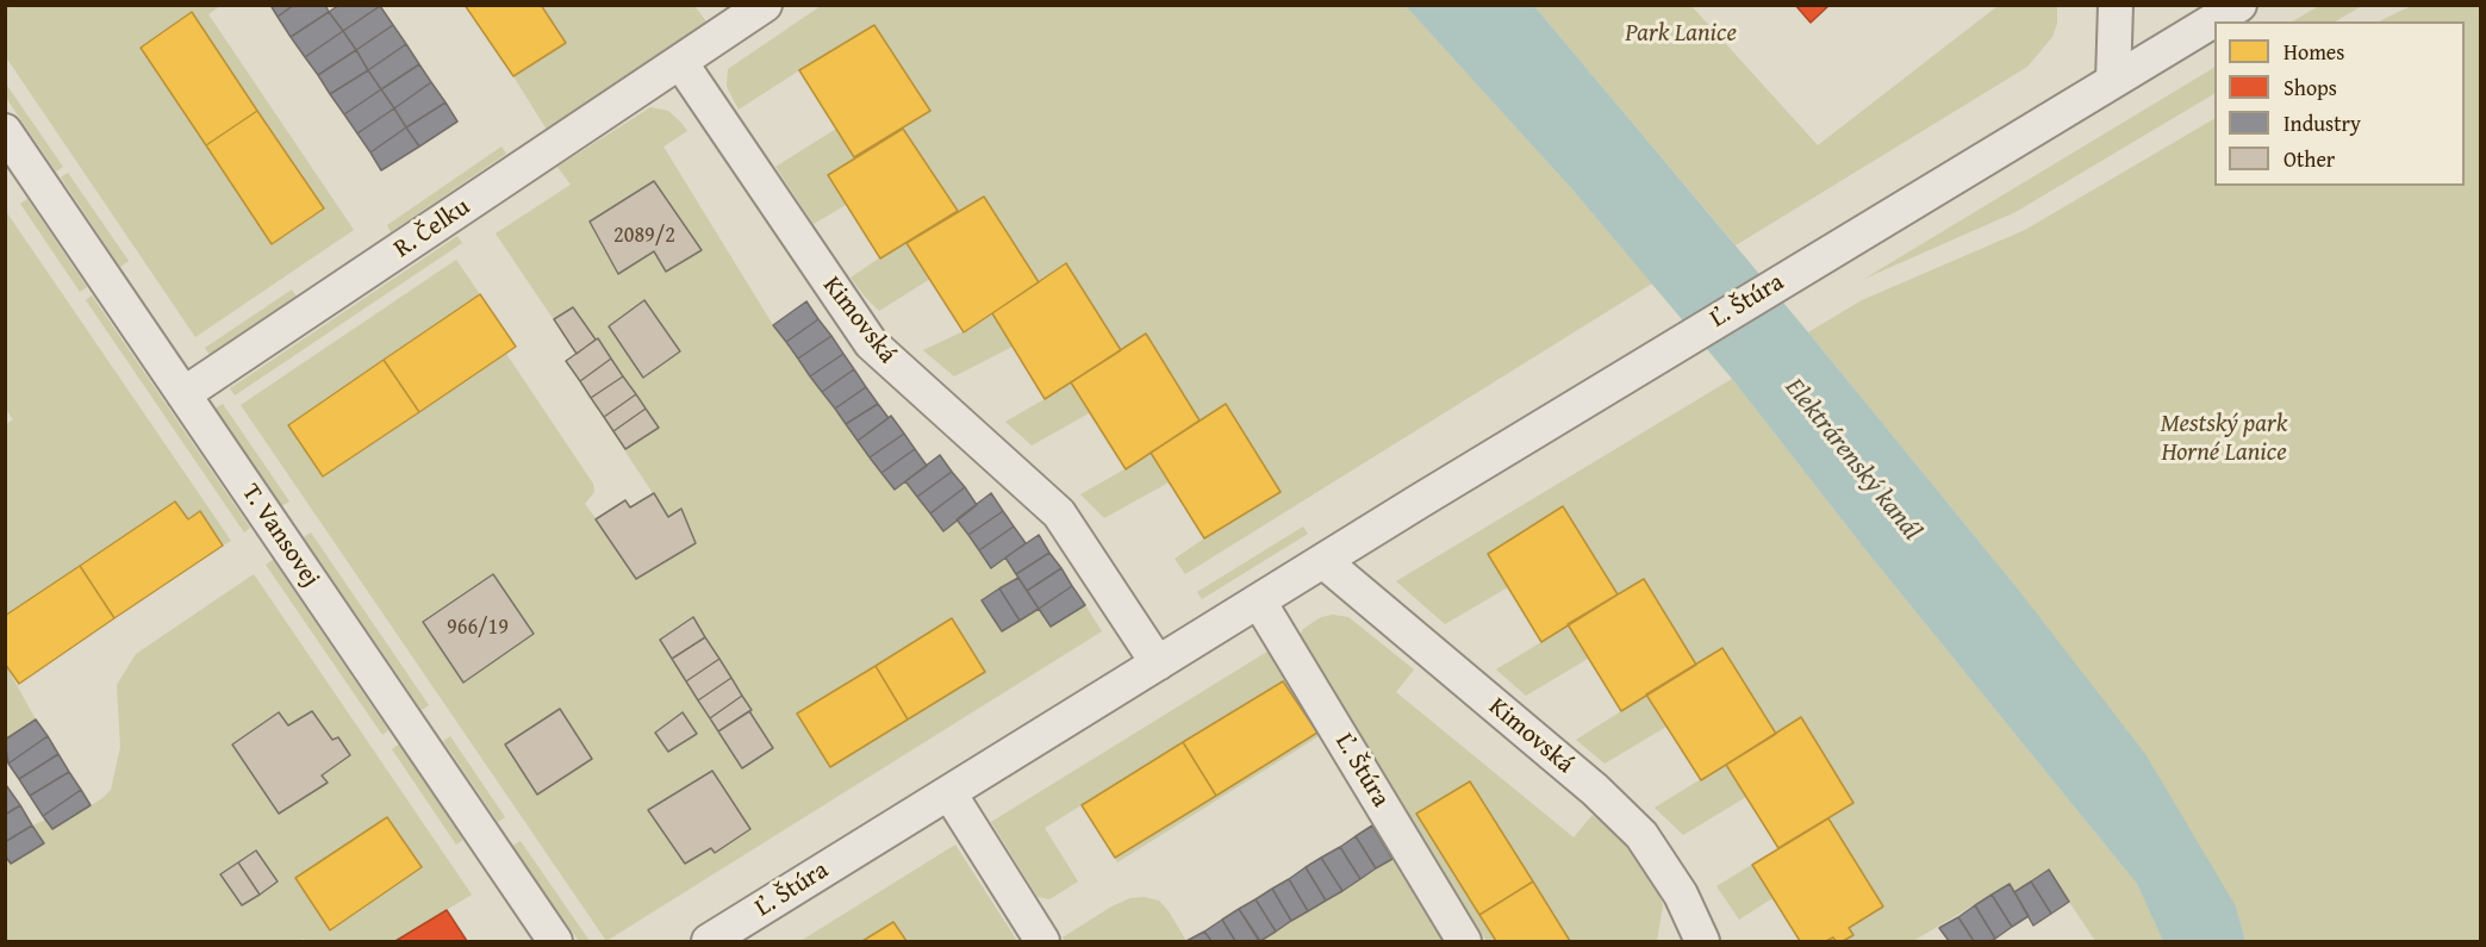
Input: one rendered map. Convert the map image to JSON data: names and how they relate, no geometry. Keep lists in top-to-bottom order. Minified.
{"streets":{"street":["R. Čelku","Ľ. Štúra","Kimovská","T. Vansovej"]},"crossings":[["R. Čelku","Kimovská"],["R. Čelku","T. Vansovej"],["Ľ. Štúra","Kimovská"]],"water":["Elektrárenský kanál"],"parks":["Park Lanice","Mestský park Horné Lanice"],"house_numbers":["2089/2","966/19"],"legend":["Homes","Shops","Industry","Other"]}
